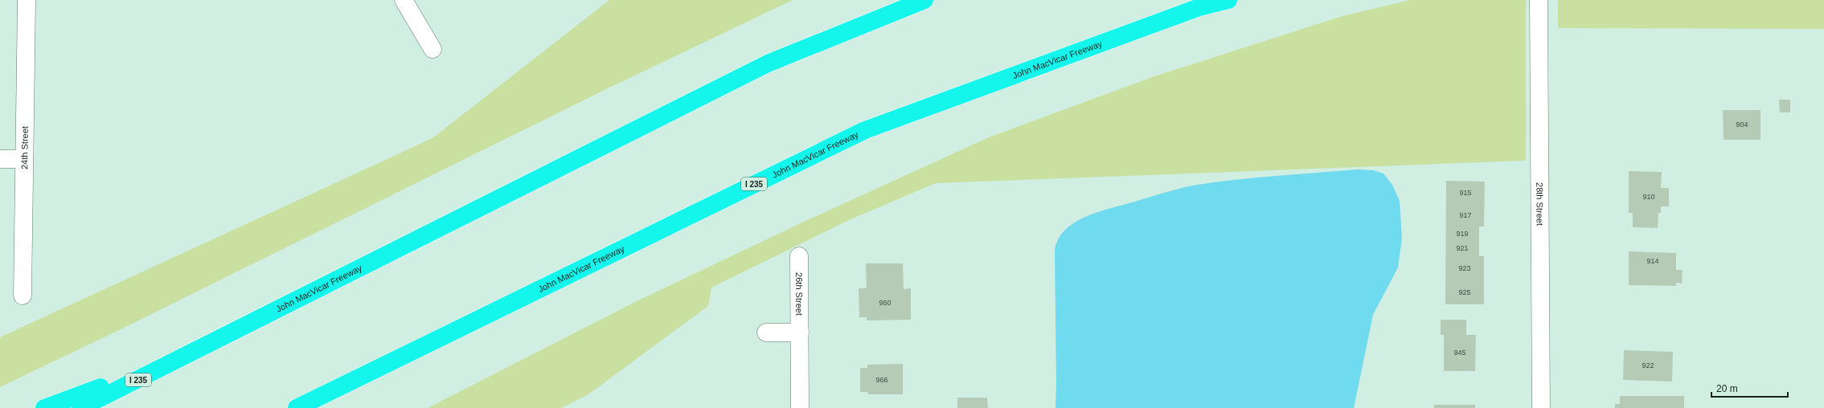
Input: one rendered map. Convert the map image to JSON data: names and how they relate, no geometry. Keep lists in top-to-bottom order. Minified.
{"streets":{"highway":["John MacVicar Freeway","I 235"],"street":["24th Street","28th Street","26th Street"]},"house_numbers":["904","915","910","917","919","921","914","923","925","960","945","922","966"],"scale_bar":"20 m"}
